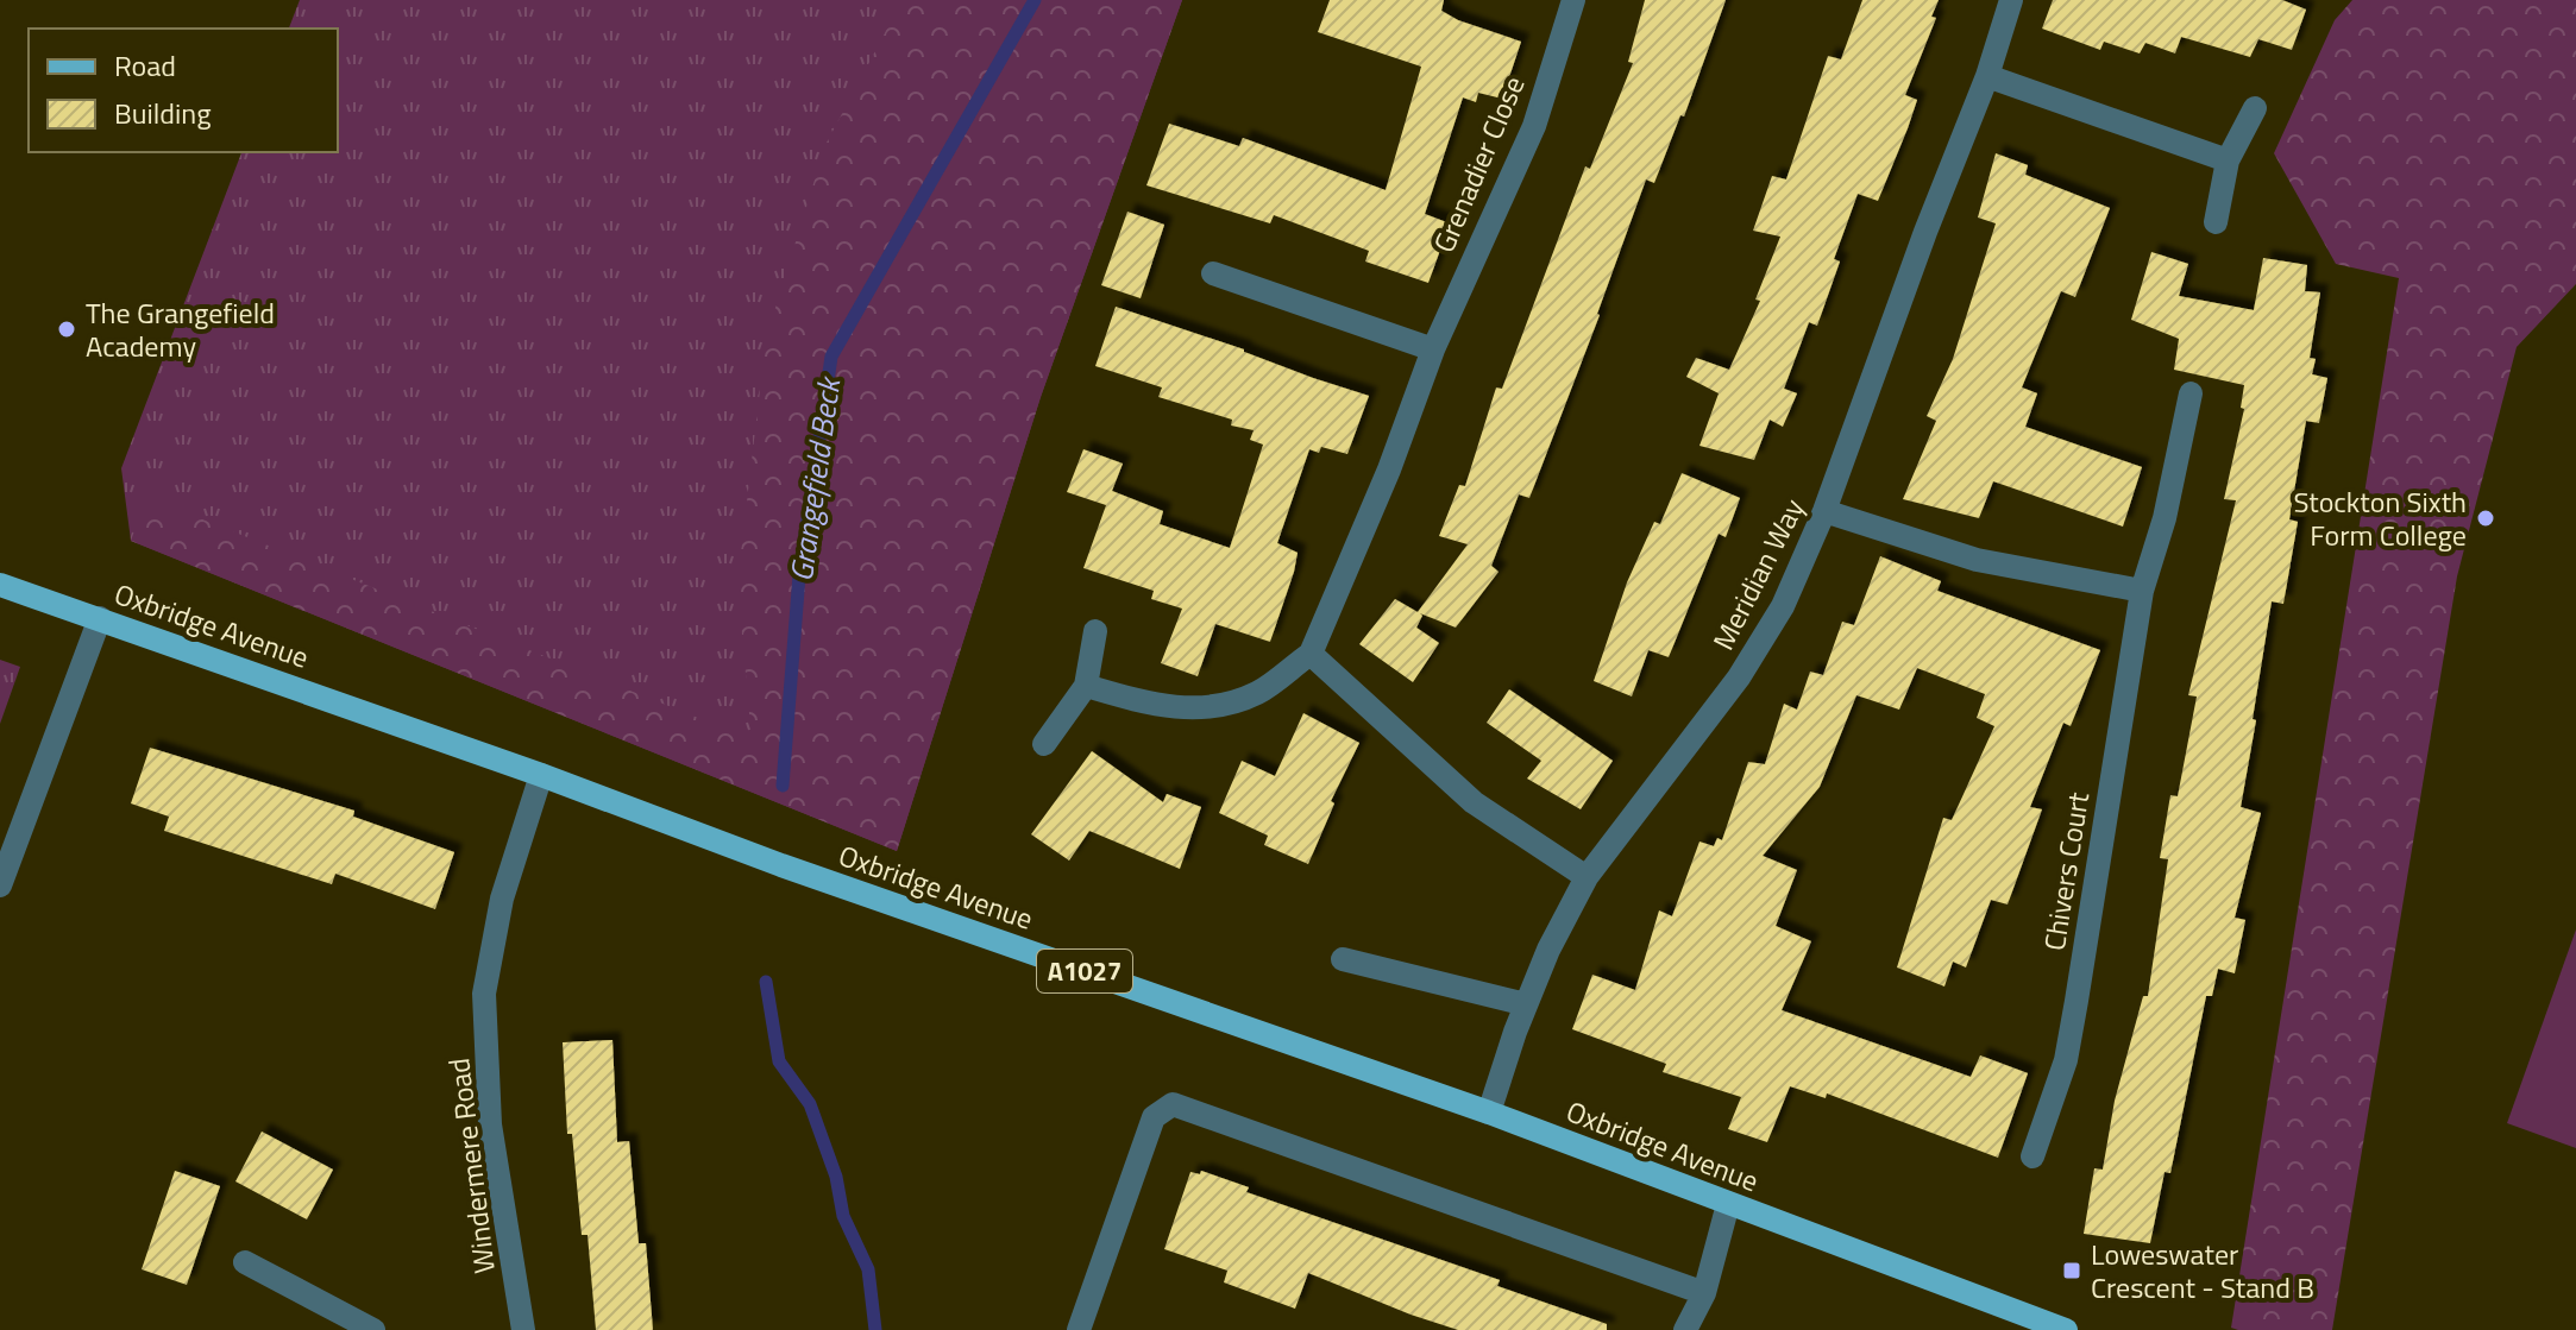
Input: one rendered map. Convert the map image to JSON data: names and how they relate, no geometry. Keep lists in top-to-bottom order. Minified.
{"streets":{"main road":["Oxbridge Avenue","A1027"],"street":["Grenadier Close","Meridian Way","Chivers Court","Windermere Road"]},"crossings":[["Meridian Way","Oxbridge Avenue"],["Oxbridge Avenue","Windermere Road"]],"water":["Grangefield Beck"],"places":{"other":["The Grangefield Academy","Stockton Sixth Form College"],"transit":["Loweswater Crescent - Stand B"]},"legend":["Road","Building"]}
